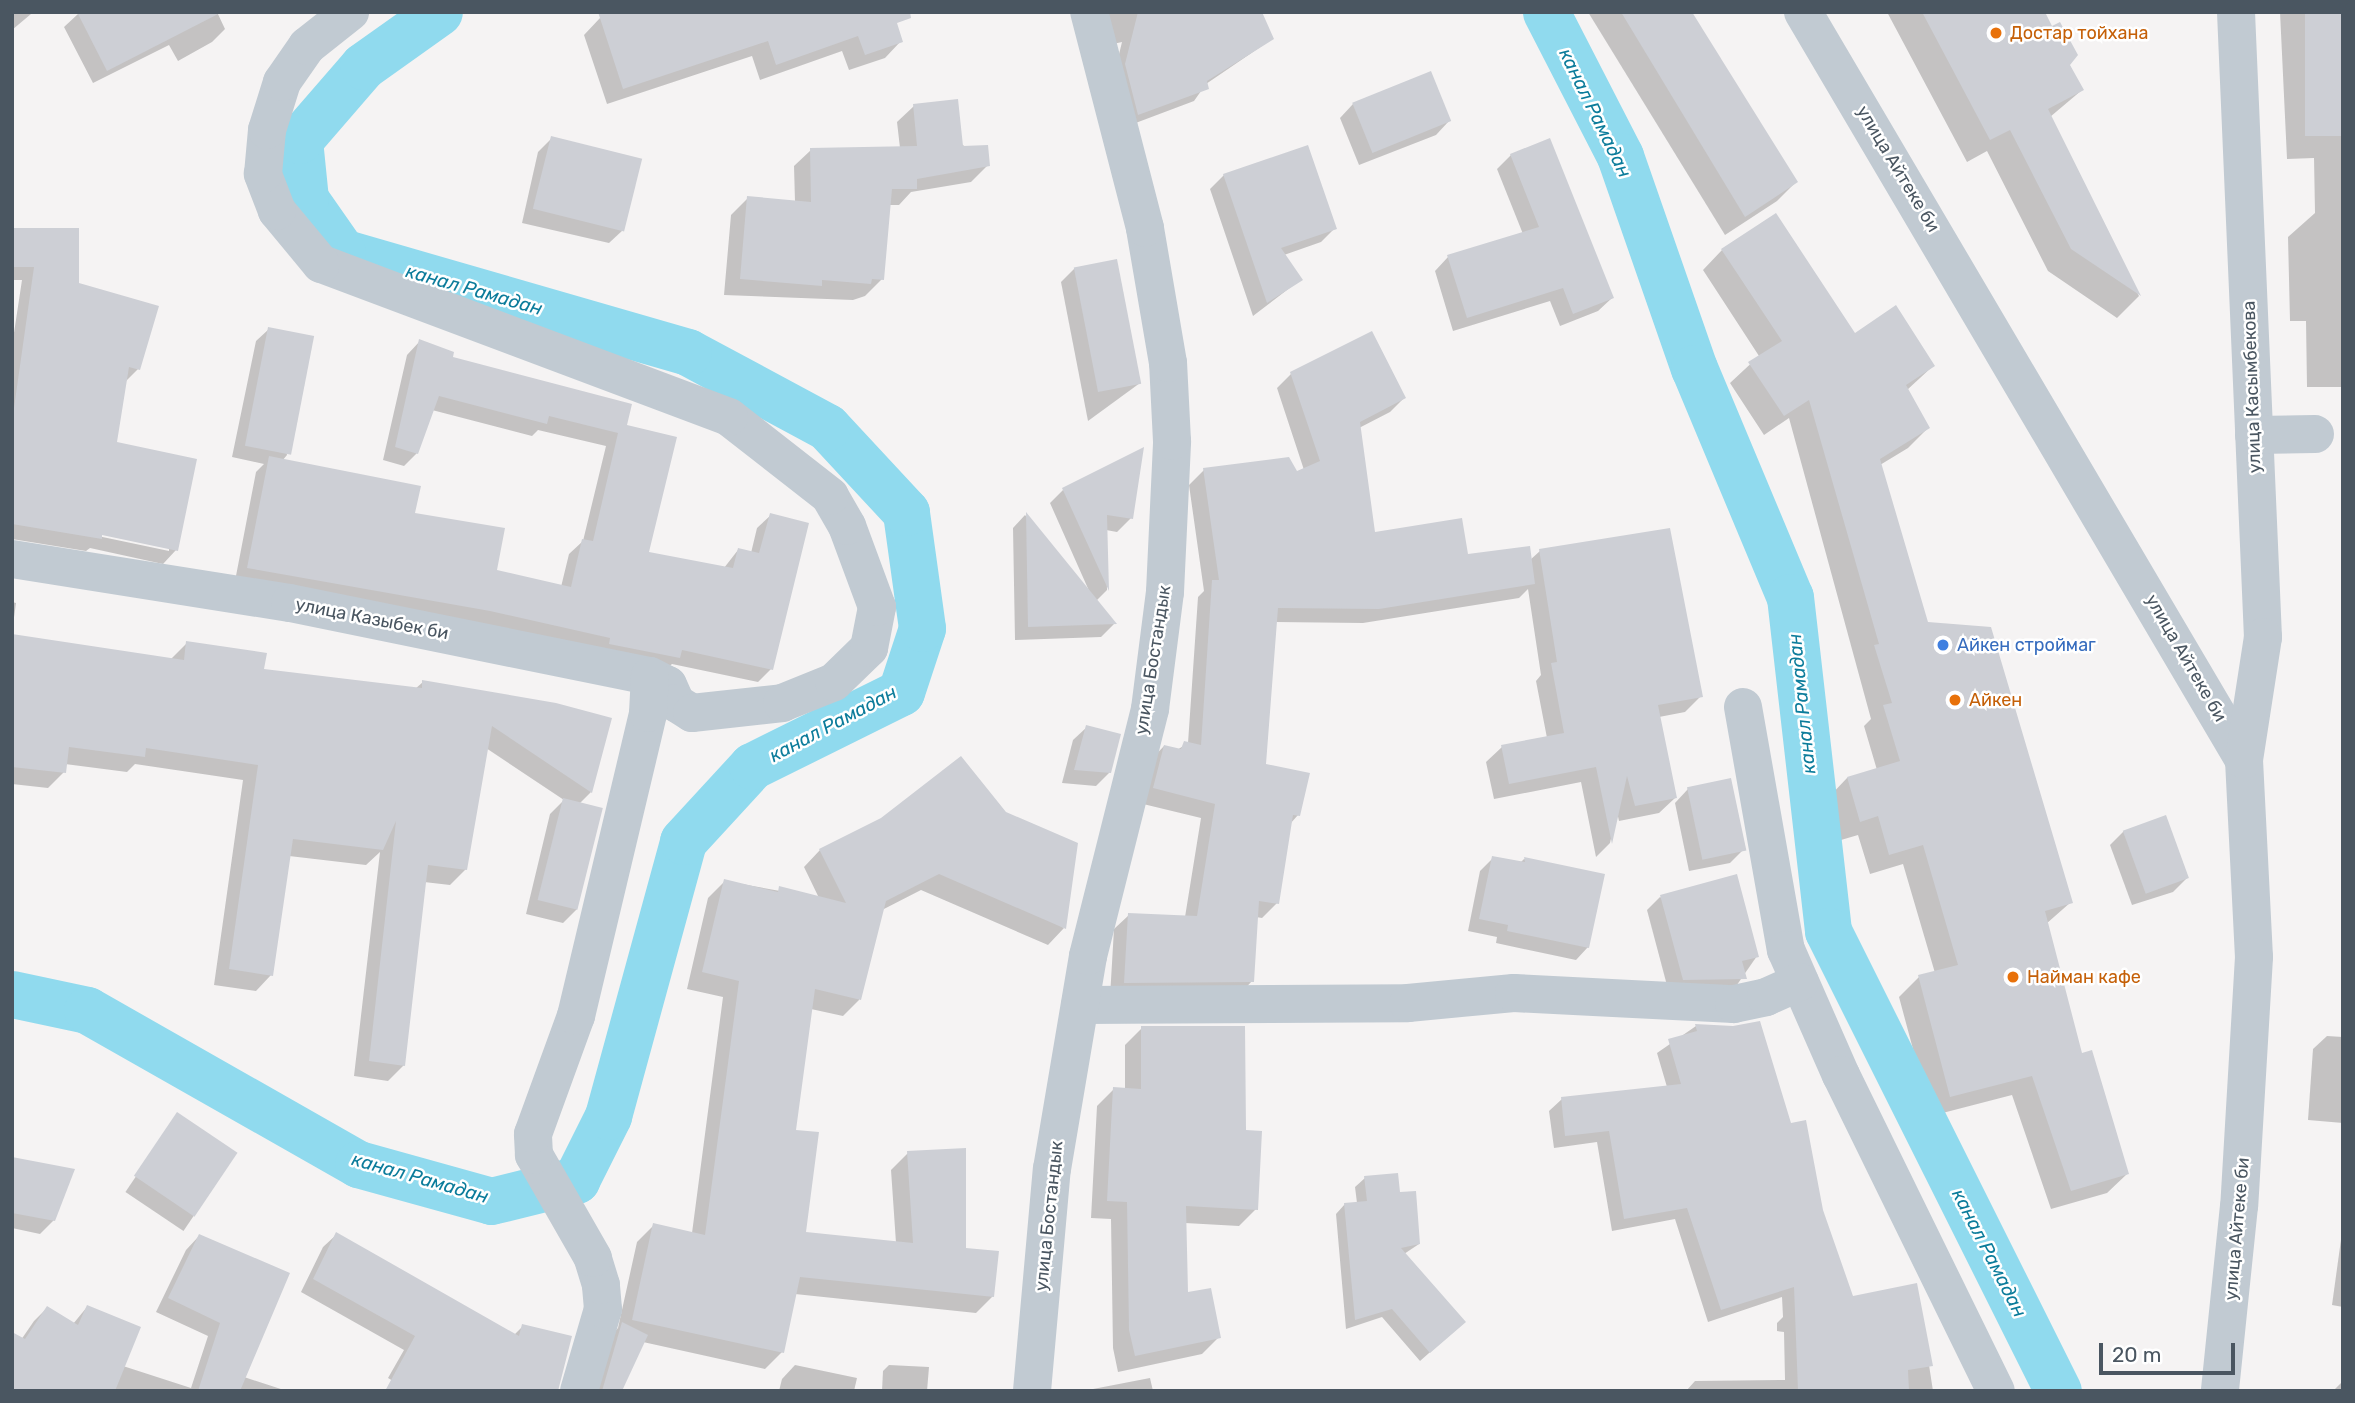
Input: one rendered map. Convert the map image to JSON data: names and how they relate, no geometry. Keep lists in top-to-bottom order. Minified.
{"streets":{"street":["улица Айтеке би","улица Касымбекова","улица Казыбек би","улица Бостандык"]},"crossings":[["улица Айтеке би","улица Касымбекова"]],"water":["канал Рамадан"],"places":["Достар тойхана","Айкен строймаг","Айкен","Найман кафе"],"scale_bar":"20 m"}
